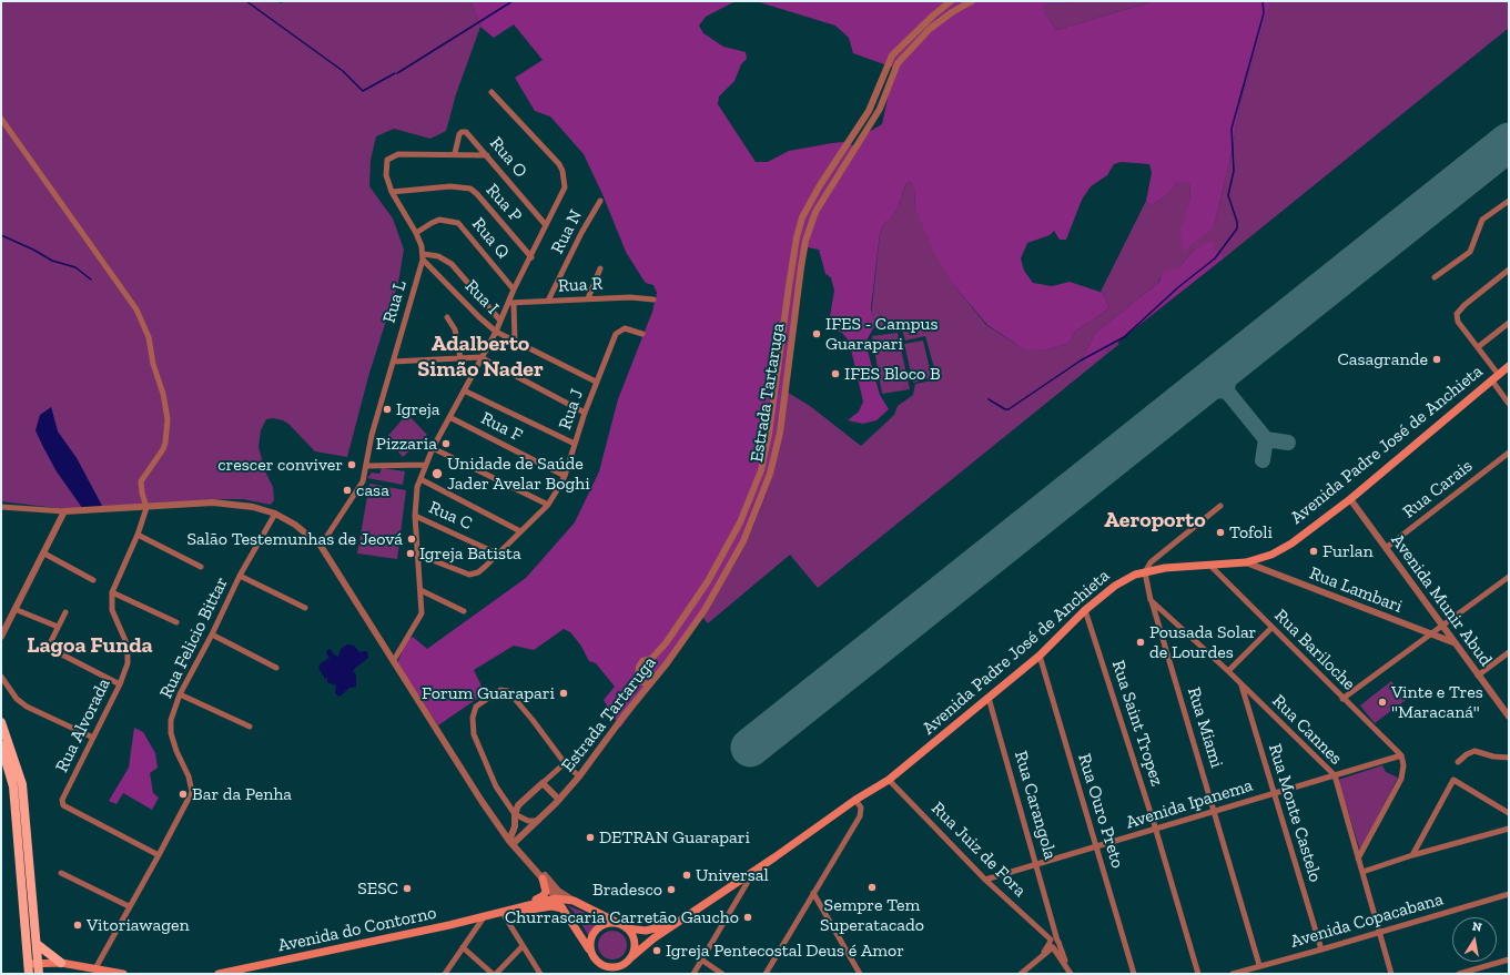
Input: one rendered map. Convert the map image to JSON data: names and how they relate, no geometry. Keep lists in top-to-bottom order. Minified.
{"streets":{"main road":["Avenida Padre José de Anchieta","Avenida do Contorno"],"street":["Rua O","Rua P","Rua N","Rua Q","Rua R","Rua I","Rua L","Estrada Tartaruga","Rua J","Rua F","Rua Carais","Rua C","Rua Lambari","Avenida Munir Abud","Rua Felicio Bittar","Rua Bariloche","Rua Saint Tropez","Rua Alvorada","Rua Miami","Rua Cannes","Avenida Ipanema","Rua Carangola","Rua Ouro Preto","Rua Monte Castelo","Rua Juiz de Fora","Avenida Copacabana"]},"crossings":[["Rua N","Rua R"],["Rua I","Rua L"],["Rua I","Rua J"],["Rua J","Rua F"],["Rua J","Rua C"],["Avenida Padre José de Anchieta","Rua Lambari"],["Avenida Padre José de Anchieta","Avenida Munir Abud"],["Avenida Padre José de Anchieta","Rua Bariloche"],["Avenida Padre José de Anchieta","Rua Saint Tropez"],["Avenida Padre José de Anchieta","Rua Carangola"],["Avenida Padre José de Anchieta","Rua Ouro Preto"],["Avenida Padre José de Anchieta","Rua Juiz de Fora"],["Avenida Padre José de Anchieta","Avenida do Contorno"],["Rua Carais","Avenida Munir Abud"],["Rua Lambari","Avenida Munir Abud"],["Rua Felicio Bittar","Rua Alvorada"],["Rua Bariloche","Avenida Ipanema"],["Rua Saint Tropez","Avenida Ipanema"],["Rua Miami","Rua Cannes"],["Rua Miami","Avenida Ipanema"],["Rua Miami","Avenida Copacabana"],["Rua Cannes","Avenida Ipanema"],["Rua Cannes","Rua Monte Castelo"],["Rua Cannes","Avenida Copacabana"],["Avenida Ipanema","Rua Carangola"],["Avenida Ipanema","Rua Ouro Preto"],["Avenida Ipanema","Rua Monte Castelo"],["Avenida Ipanema","Rua Juiz de Fora"],["Rua Carangola","Rua Juiz de Fora"],["Rua Monte Castelo","Avenida Copacabana"]],"districts":["Adalberto Simão Nader","Aeroporto","Lagoa Funda"],"places":["IFES - Campus Guarapari","Casagrande","IFES Bloco B","Igreja","Pizzaria","crescer conviver","Unidade de Saúde Jader Avelar Boghi","casa","Tofoli","Salão Testemunhas de Jeová","Furlan","Igreja Batista","Pousada Solar de Lourdes","Forum Guarapari","Vinte e Tres \"Maracaná\"","Bar da Penha","DETRAN Guarapari","Universal","Sempre Tem Superatacado","SESC","Bradesco","Churrascaria Carretão Gaucho","Vitoriawagen","Igreja Pentecostal Deus é Amor"],"north":"top"}
